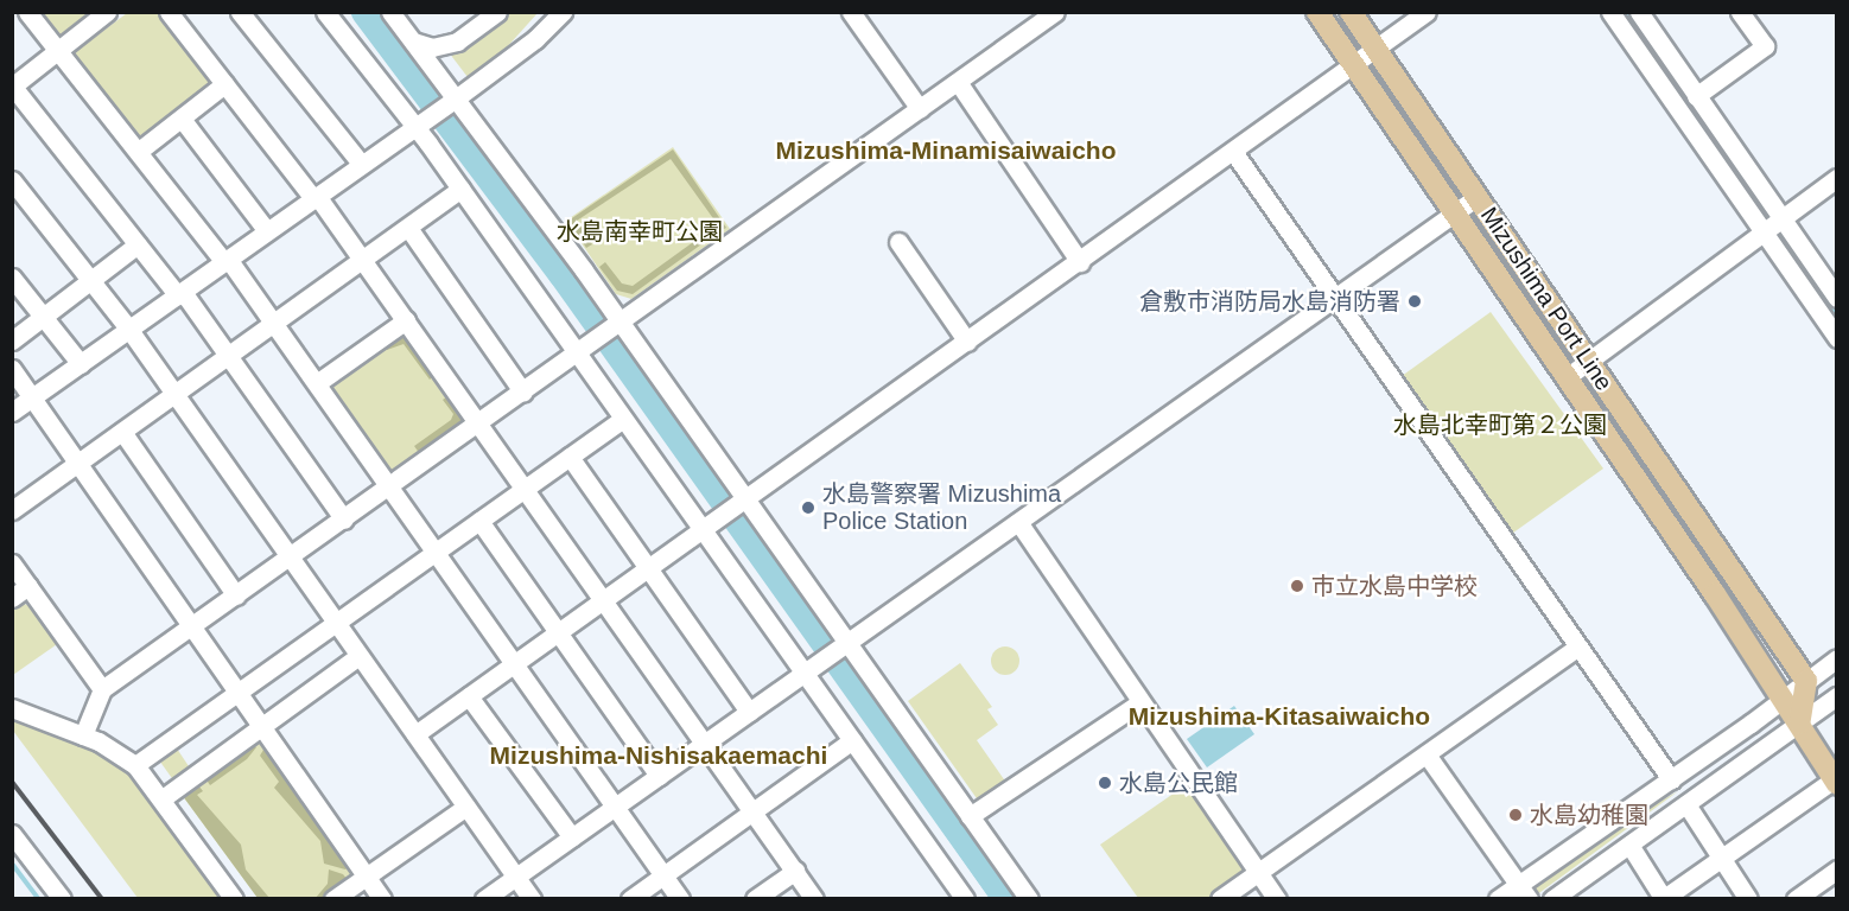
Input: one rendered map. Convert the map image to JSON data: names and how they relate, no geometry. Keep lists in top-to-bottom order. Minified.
{"streets":{"main road":["Mizushima Port Line"]},"districts":["Mizushima-Minamisaiwaicho","Mizushima-Kitasaiwaicho","Mizushima-Nishisakaemachi"],"parks":["水島南幸町公園","水島北幸町第２公園"],"places":["倉敷市消防局水島消防署","水島警察署 Mizushima Police Station","市立水島中学校","水島公民館","水島幼稚園"]}
